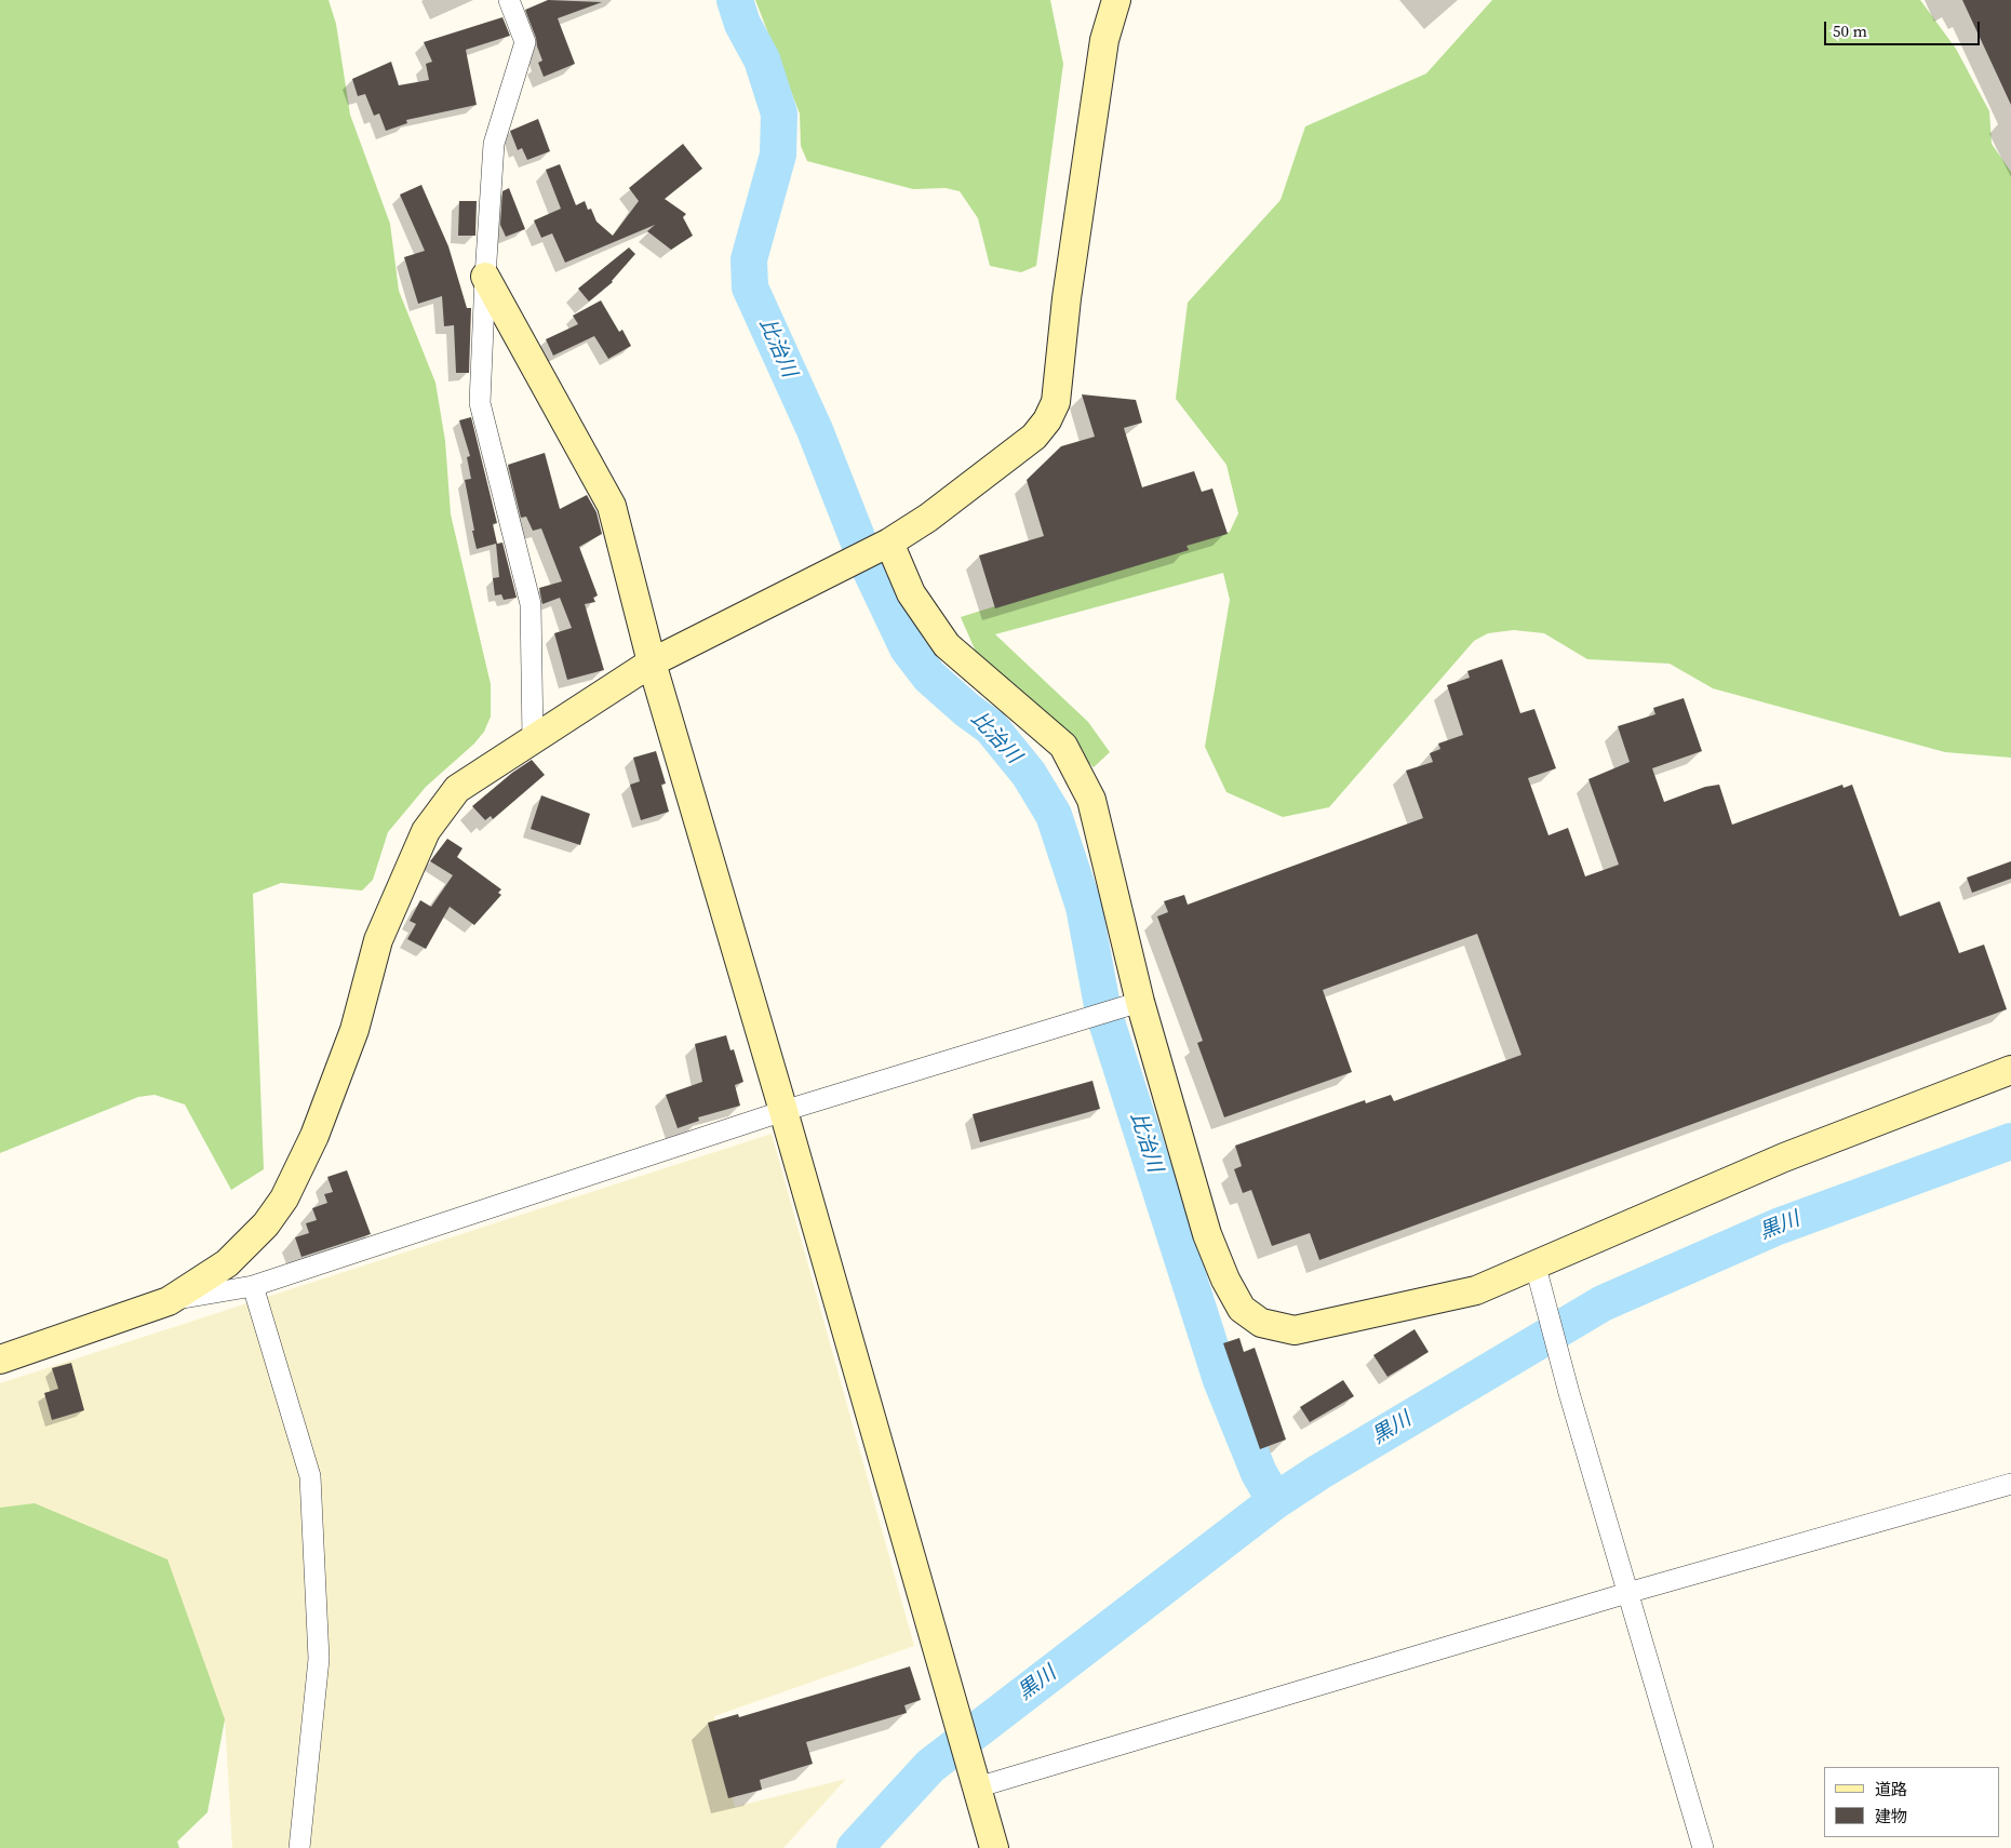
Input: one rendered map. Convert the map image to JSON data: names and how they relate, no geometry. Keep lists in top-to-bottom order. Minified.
{"water":["比治川","黒川"],"legend":["道路","建物"],"scale_bar":"50 m"}
